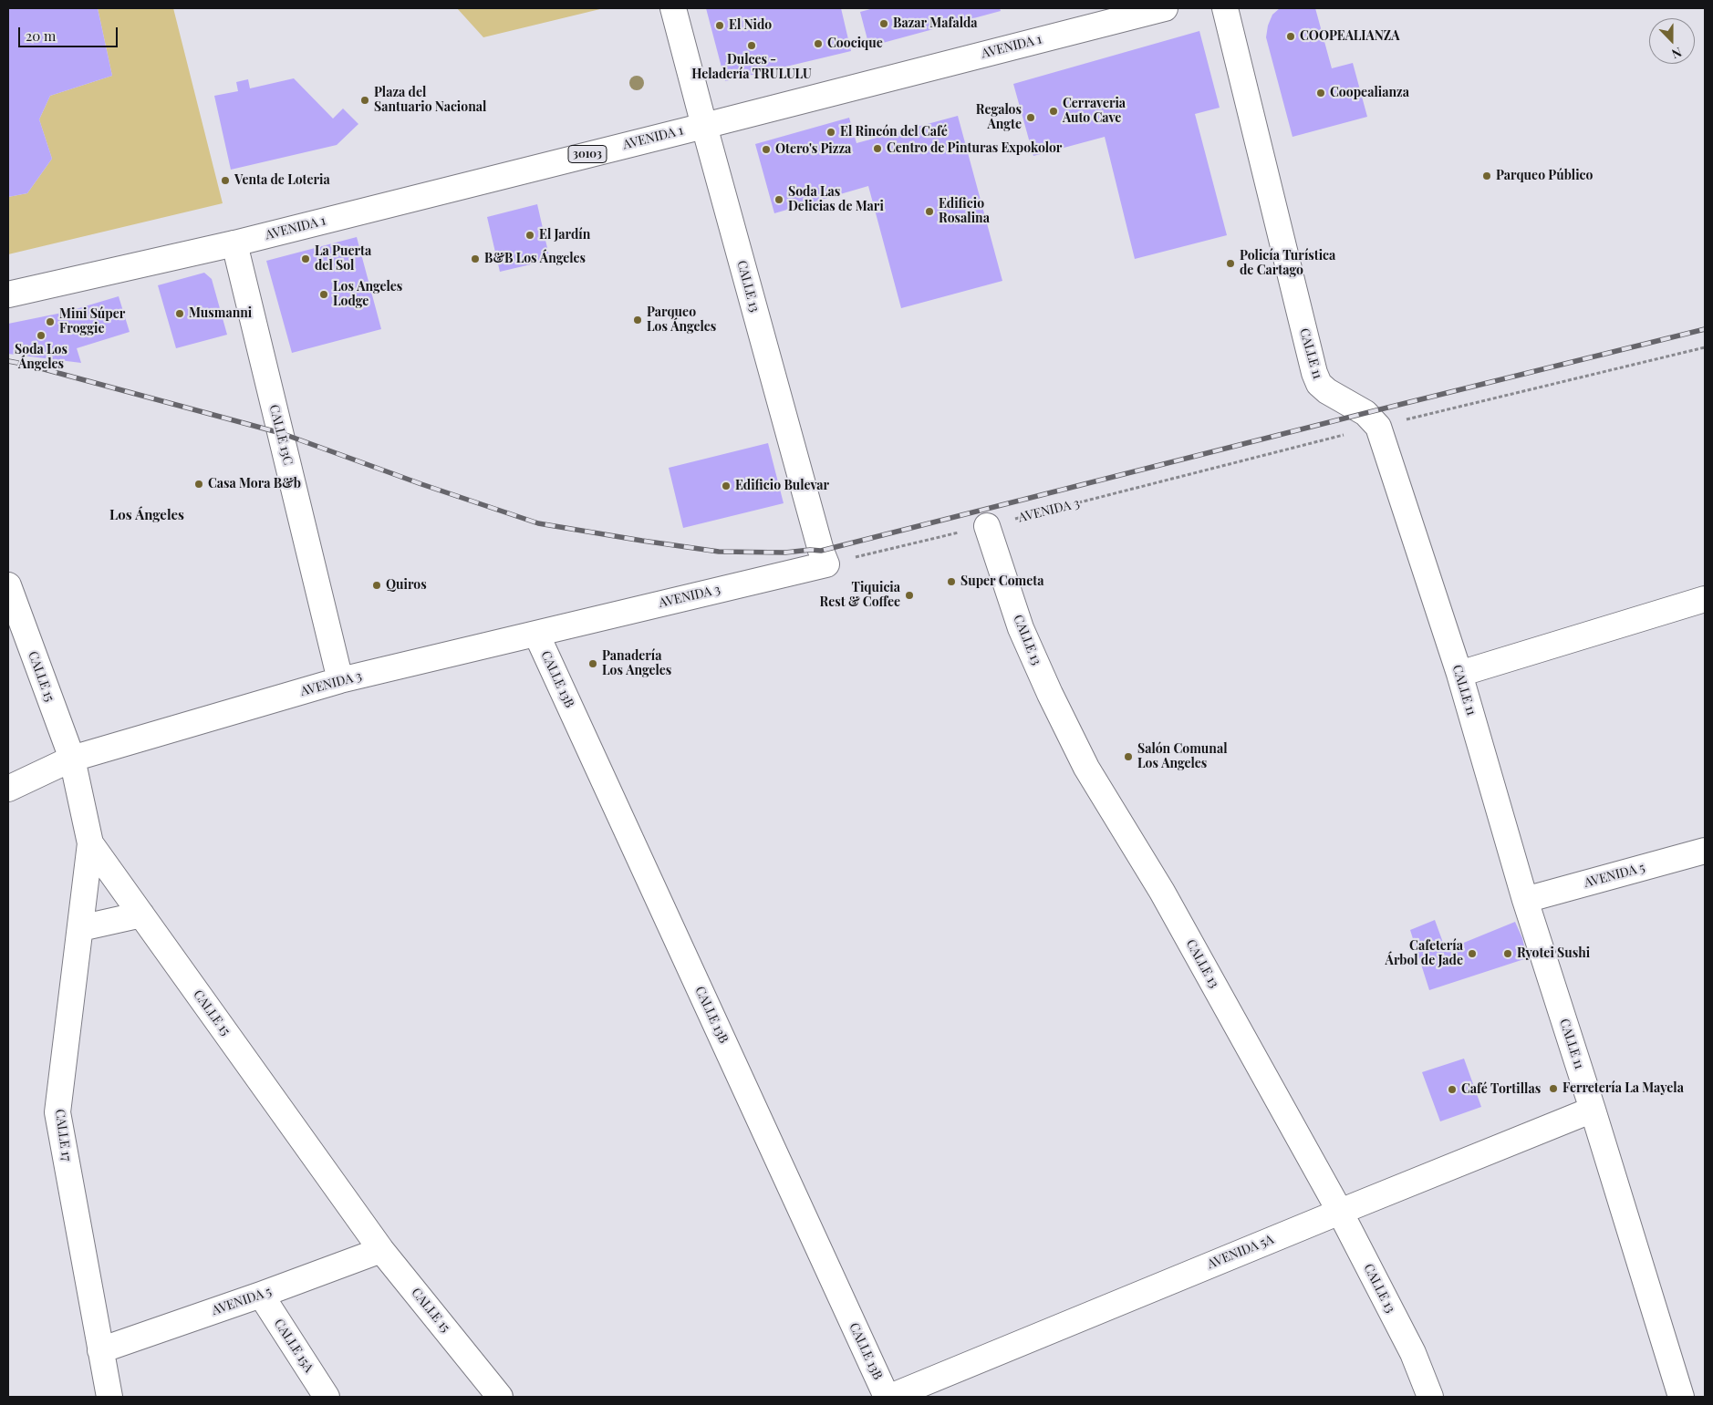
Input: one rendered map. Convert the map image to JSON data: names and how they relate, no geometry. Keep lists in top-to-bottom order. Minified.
{"streets":{"street":["AVENIDA 1","30103","CALLE 13","CALLE 11","CALLE 13C","AVENIDA 3","CALLE 15","CALLE 13B","AVENIDA 5","CALLE 17","AVENIDA 5A","CALLE 15A"]},"crossings":[["AVENIDA 1","CALLE 13"],["AVENIDA 1","CALLE 13C"],["CALLE 13","AVENIDA 3"],["CALLE 13","AVENIDA 5A"],["CALLE 11","AVENIDA 3"],["CALLE 11","AVENIDA 5"],["CALLE 11","AVENIDA 5A"],["CALLE 13C","AVENIDA 3"],["AVENIDA 3","CALLE 15"],["AVENIDA 3","CALLE 13B"],["CALLE 15","AVENIDA 5"],["CALLE 15","CALLE 17"],["AVENIDA 5","CALLE 17"],["AVENIDA 5","CALLE 15A"]],"districts":["Los Ángeles"],"places":["Bazar Mafalda","El Nido","COOPEALIANZA","Coocique","Dulces - Heladería TRULULU","Coopealianza","Plaza del Santuario Nacional","Cerraveria Auto Cave","Regalos Angte","El Rincón del Café","Centro de Pinturas Expokolor","Otero's Pizza","Parqueo Público","Venta de Loteria","Soda Las Delicias de Mari","Edificio Rosalina","El Jardín","La Puerta del Sol","B&B Los Ángeles","Policía Turística de Cartago","Los Angeles Lodge","Musmanni","Parqueo Los Ángeles","Mini Súper Froggie","Soda Los Ángeles","Casa Mora B&b","Edificio Bulevar","Super Cometa","Quiros","Tiquicia Rest & Coffee","Panadería Los Angeles","Salón Comunal Los Angeles","Cafetería Árbol de Jade","Ryotei Sushi","Ferretería La Mayela","Café Tortillas"],"scale_bar":"20 m","north":"bottom"}
